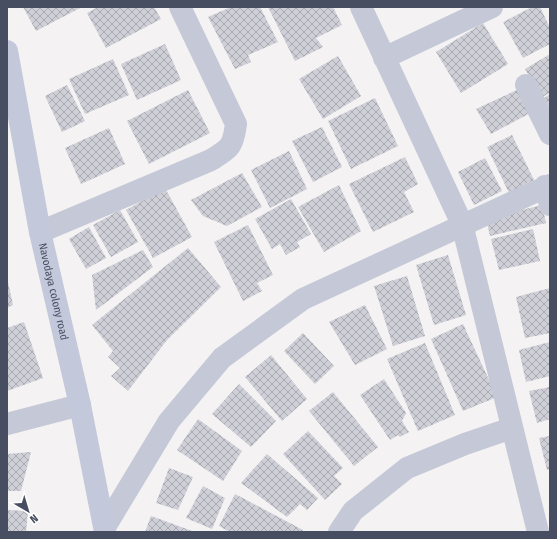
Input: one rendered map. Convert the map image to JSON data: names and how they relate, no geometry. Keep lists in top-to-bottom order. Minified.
{"streets":{"street":["Navodaya colony road"]},"north":"bottom right"}
